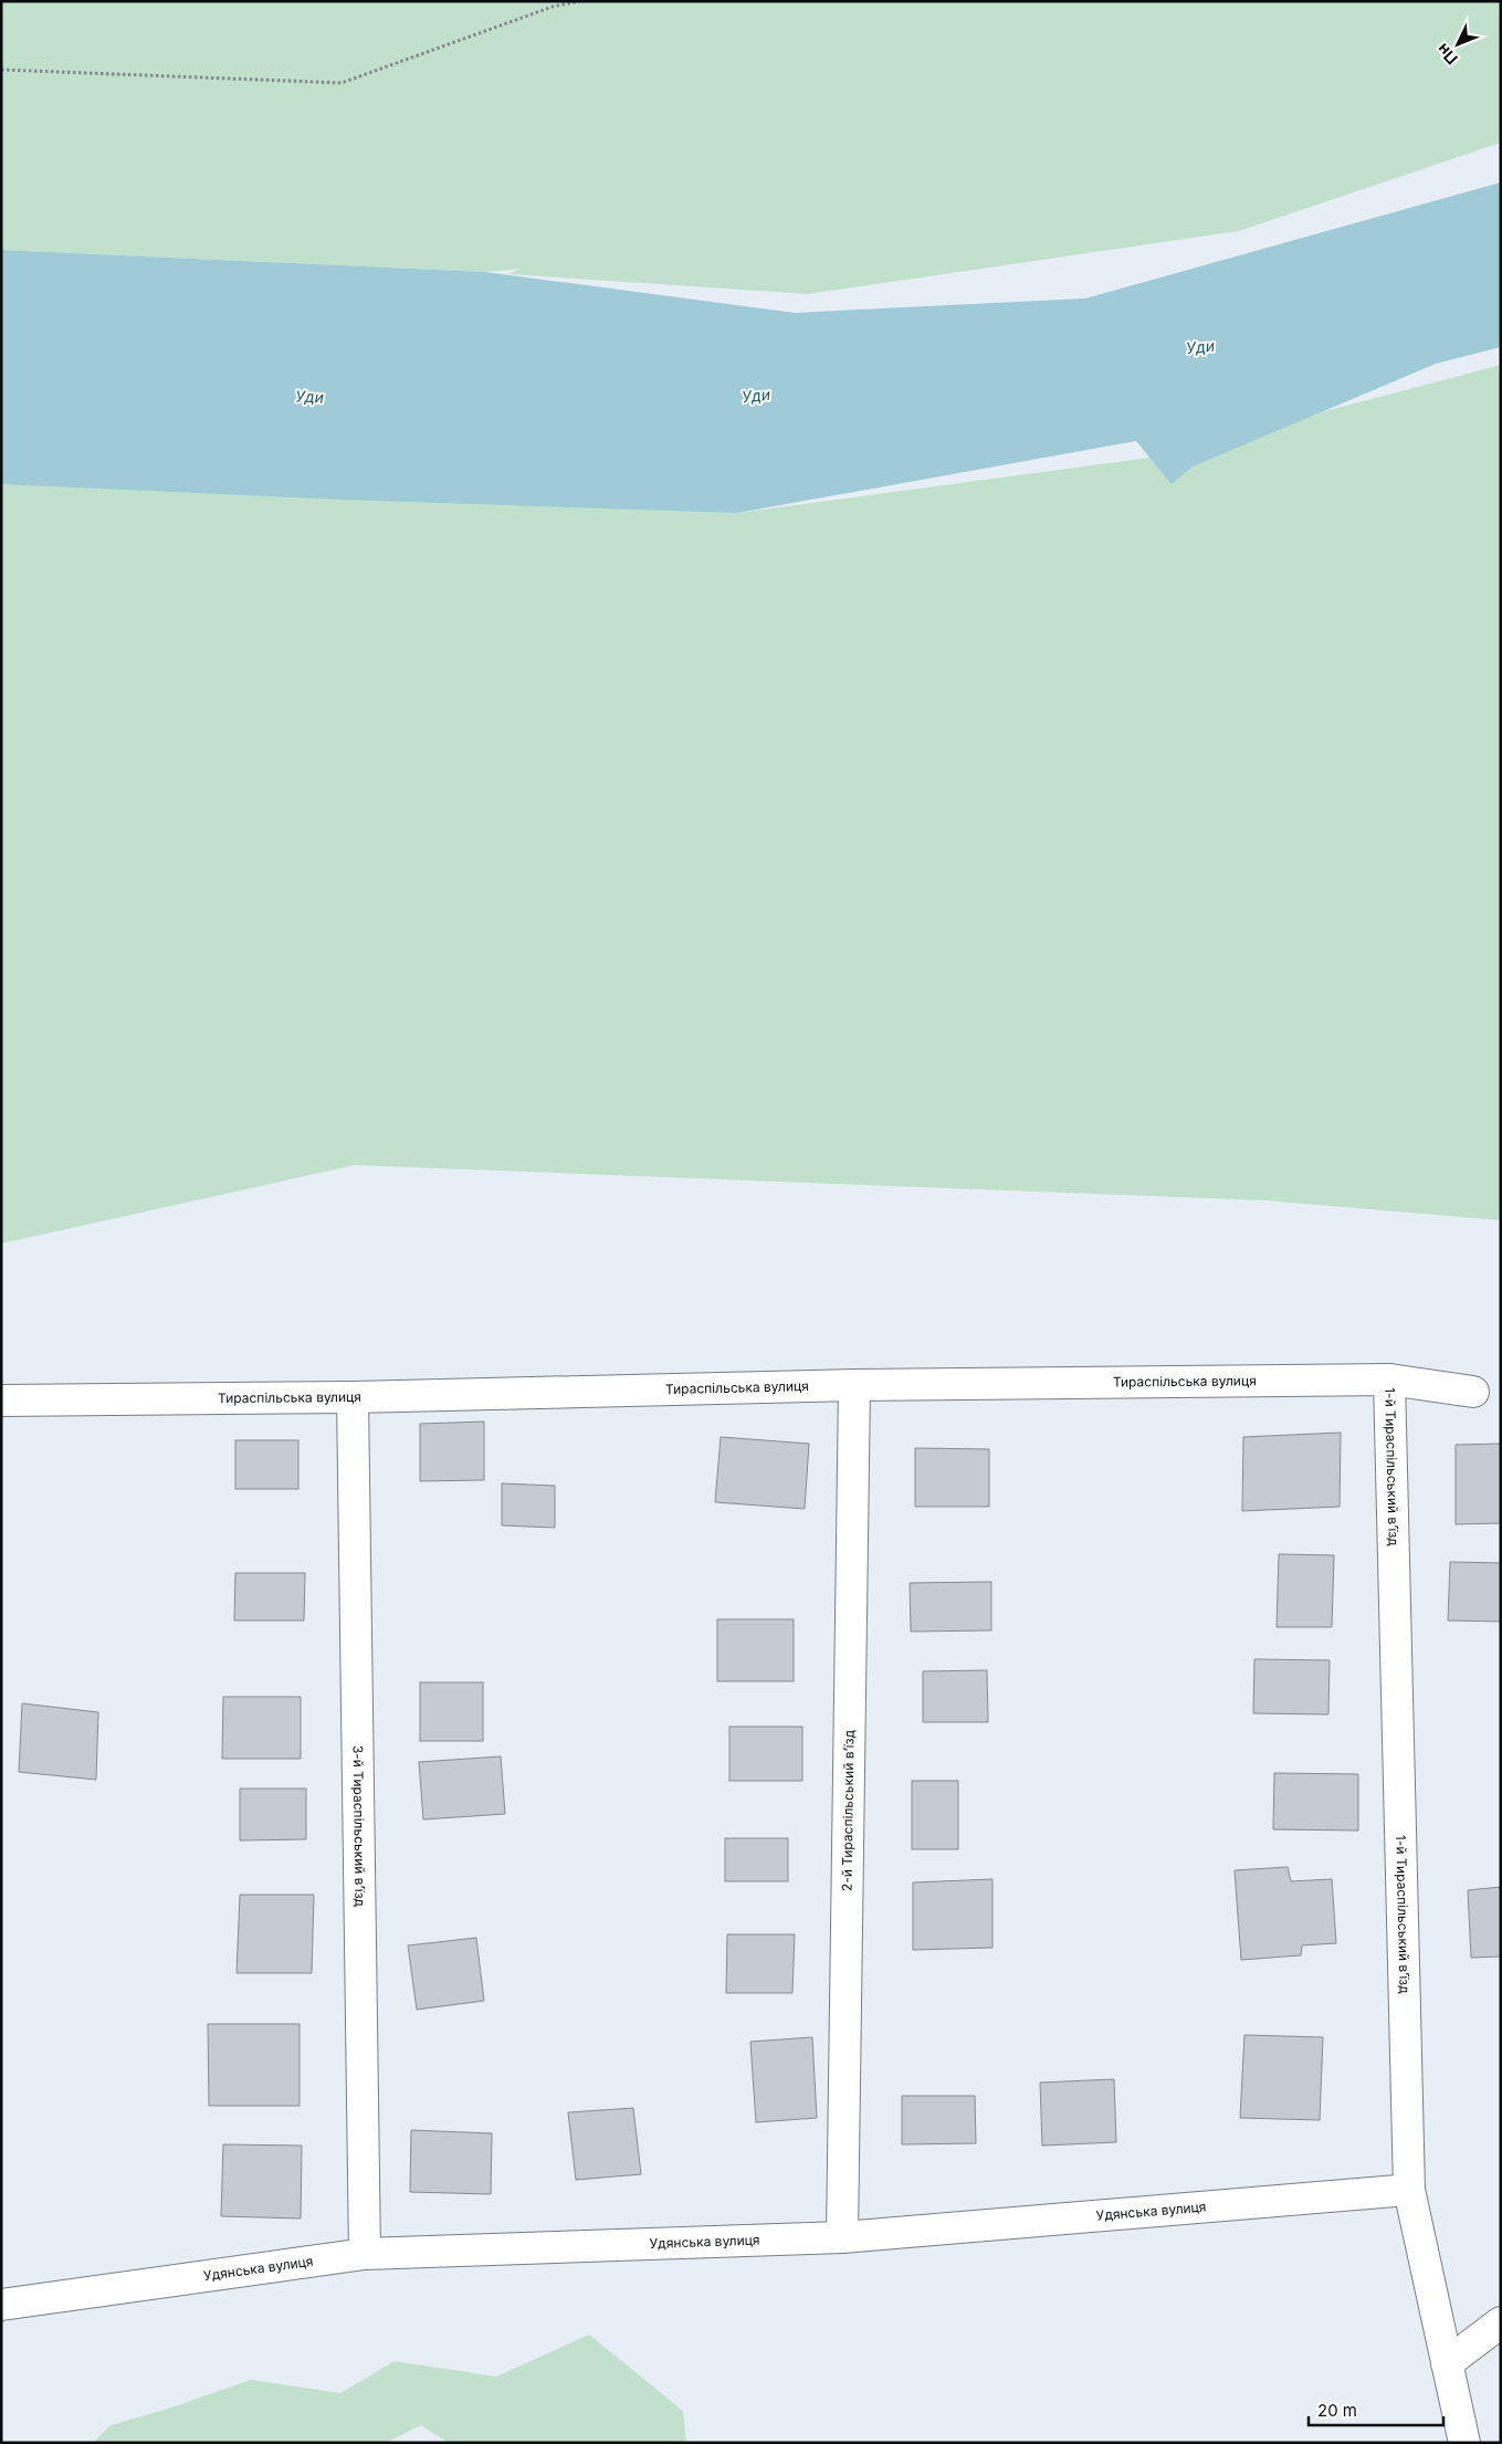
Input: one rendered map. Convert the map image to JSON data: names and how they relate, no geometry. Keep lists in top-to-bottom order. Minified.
{"streets":{"street":["Тираспільська вулиця","1-й Тираспільський в’їзд","2-й Тираспільський в’їзд","3-й Тираспільський в’їзд","Удянська вулиця"]},"crossings":[["Тираспільська вулиця","1-й Тираспільський в’їзд"],["Тираспільська вулиця","2-й Тираспільський в’їзд"],["Тираспільська вулиця","3-й Тираспільський в’їзд"],["1-й Тираспільський в’їзд","Удянська вулиця"],["2-й Тираспільський в’їзд","Удянська вулиця"],["3-й Тираспільський в’їзд","Удянська вулиця"]],"water":["Уди"],"scale_bar":"20 m","north":"bottom left"}
